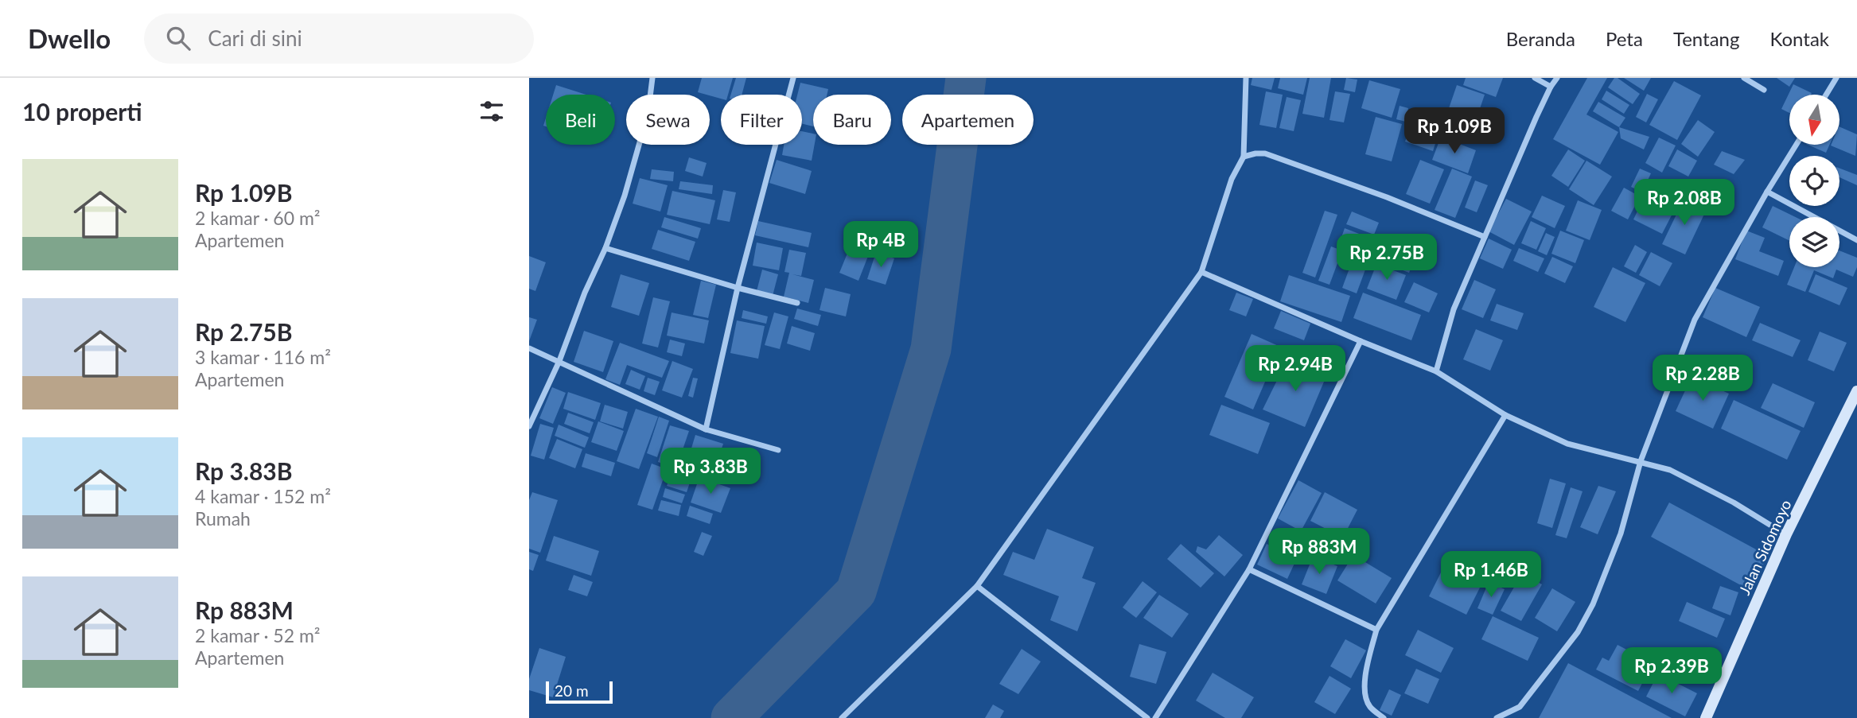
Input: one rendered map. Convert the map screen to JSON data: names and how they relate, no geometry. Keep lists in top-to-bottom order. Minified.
{"streets":{"main road":["Jalan Sidomoyo"]},"scale_bar":"20 m","north":"bottom","page":{"header":"Dwello","search":"Cari di sini","nav":["Beranda","Peta","Tentang","Kontak"],"heading":"10 properti","chip":["Beli","Sewa","Filter","Baru","Apartemen"],"price":["Rp 1.09B","Rp 2.08B","Rp 4B","Rp 2.75B","Rp 2.94B","Rp 2.28B","Rp 3.83B","Rp 883M","Rp 1.46B","Rp 2.39B"],"list":[{"name":"Rp 1.09B","note":"2 kamar · 60 m² · Apartemen"},{"name":"Rp 2.75B","note":"3 kamar · 116 m² · Apartemen"},{"name":"Rp 3.83B","note":"4 kamar · 152 m² · Rumah"},{"name":"Rp 883M","note":"2 kamar · 52 m² · Apartemen"}],"scale":"20 m"}}
